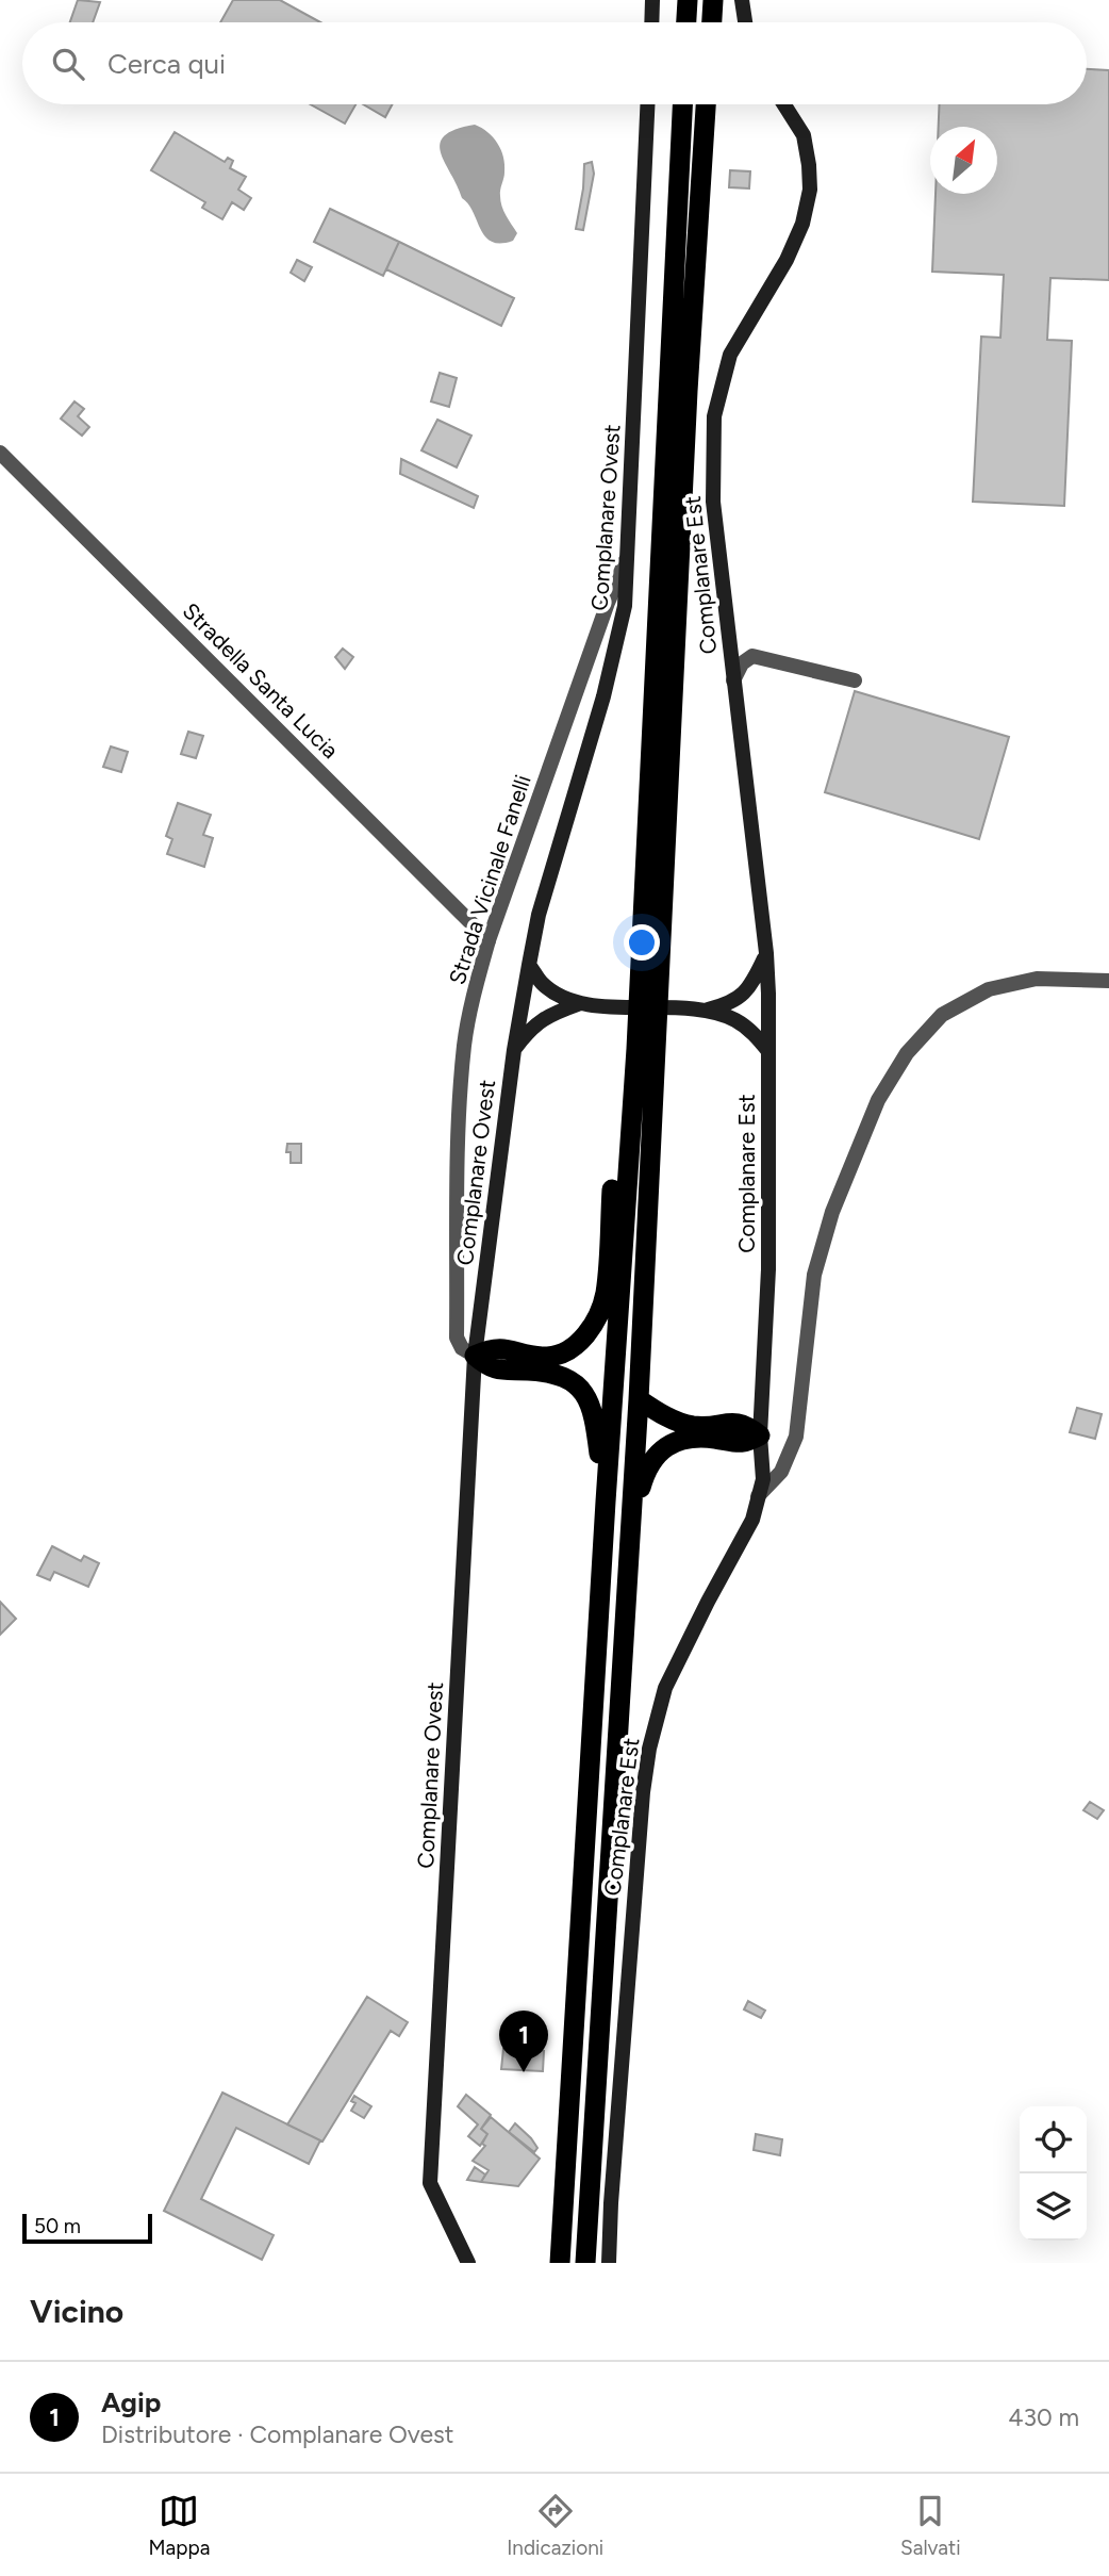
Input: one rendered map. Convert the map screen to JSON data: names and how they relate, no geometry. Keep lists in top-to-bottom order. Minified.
{"streets":{"main road":["Complanare Ovest","Complanare Est"],"street":["Stradella Santa Lucia","Strada Vicinale Fanelli"]},"crossings":[["Complanare Ovest","Strada Vicinale Fanelli"],["Stradella Santa Lucia","Strada Vicinale Fanelli"]],"scale_bar":"50 m","north":"top right","page":{"search":"Cerca qui","pins":"1","scale":"50 m","heading":"Vicino","list":[{"mark":"1","name":"Agip","note":"Distributore · Complanare Ovest","value":"430 m"}],"nav":["Mappa","Indicazioni","Salvati"]}}
